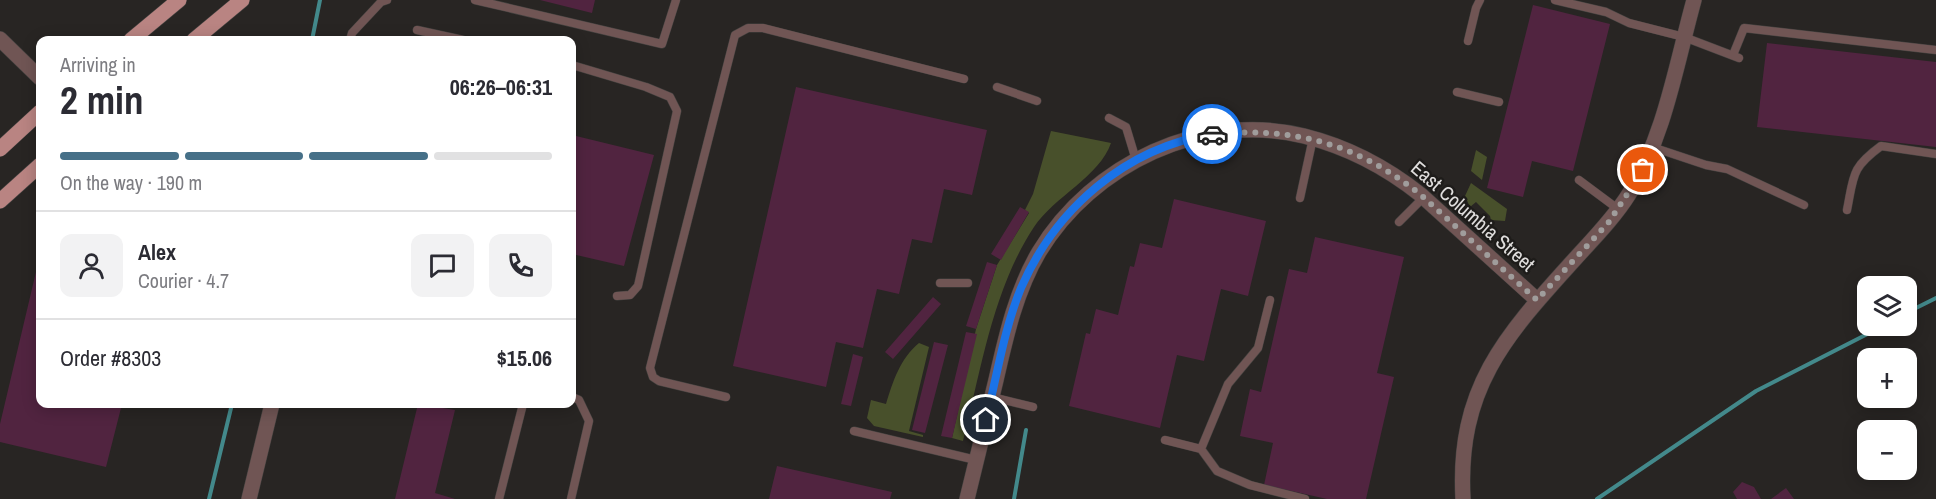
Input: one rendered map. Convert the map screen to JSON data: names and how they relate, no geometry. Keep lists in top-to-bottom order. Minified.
{"streets":{"street":["East Columbia Street"]},"page":{"heading":["2 min","Arriving in","06:26–06:31"],"panel":["Alex","Courier · 4.7","Order #8303","$15.06"],"bar":"On the way · 190 m","map_buttons":["+","−"]}}
